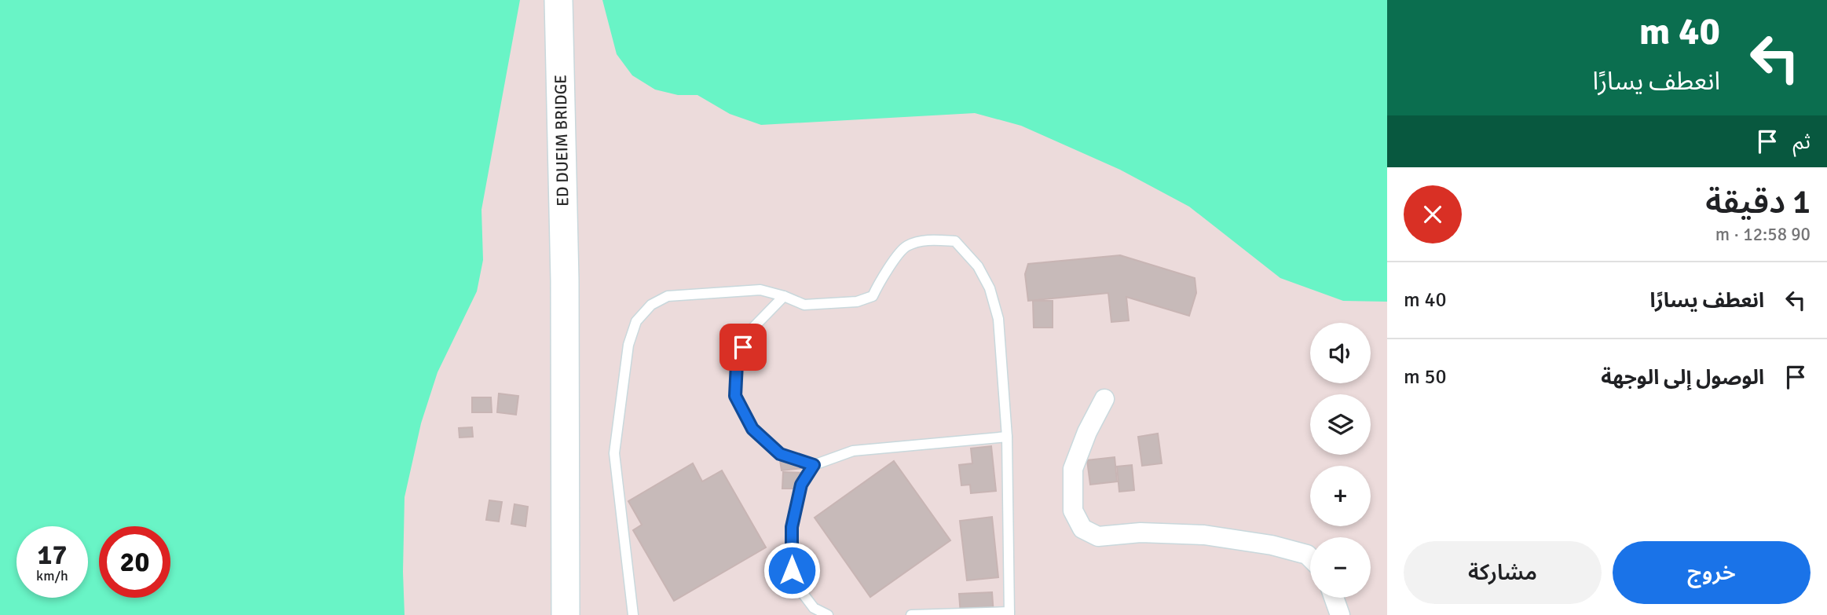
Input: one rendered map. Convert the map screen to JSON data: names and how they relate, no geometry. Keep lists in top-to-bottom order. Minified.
{"streets":{"main road":["ED DUEIM BRIDGE"]},"page":{"turn":["40 m","انعطف يسارًا"],"then":"ثم","heading":["1 دقيقة","90 m · 12:58"],"list":[{"name":"انعطف يسارًا","value":"40 m"},{"name":"الوصول إلى الوجهة","value":"50 m"}],"map_buttons":["+","−"],"speed":"17 km/h","limit":"20","buttons":["خروج","مشاركة"]}}
